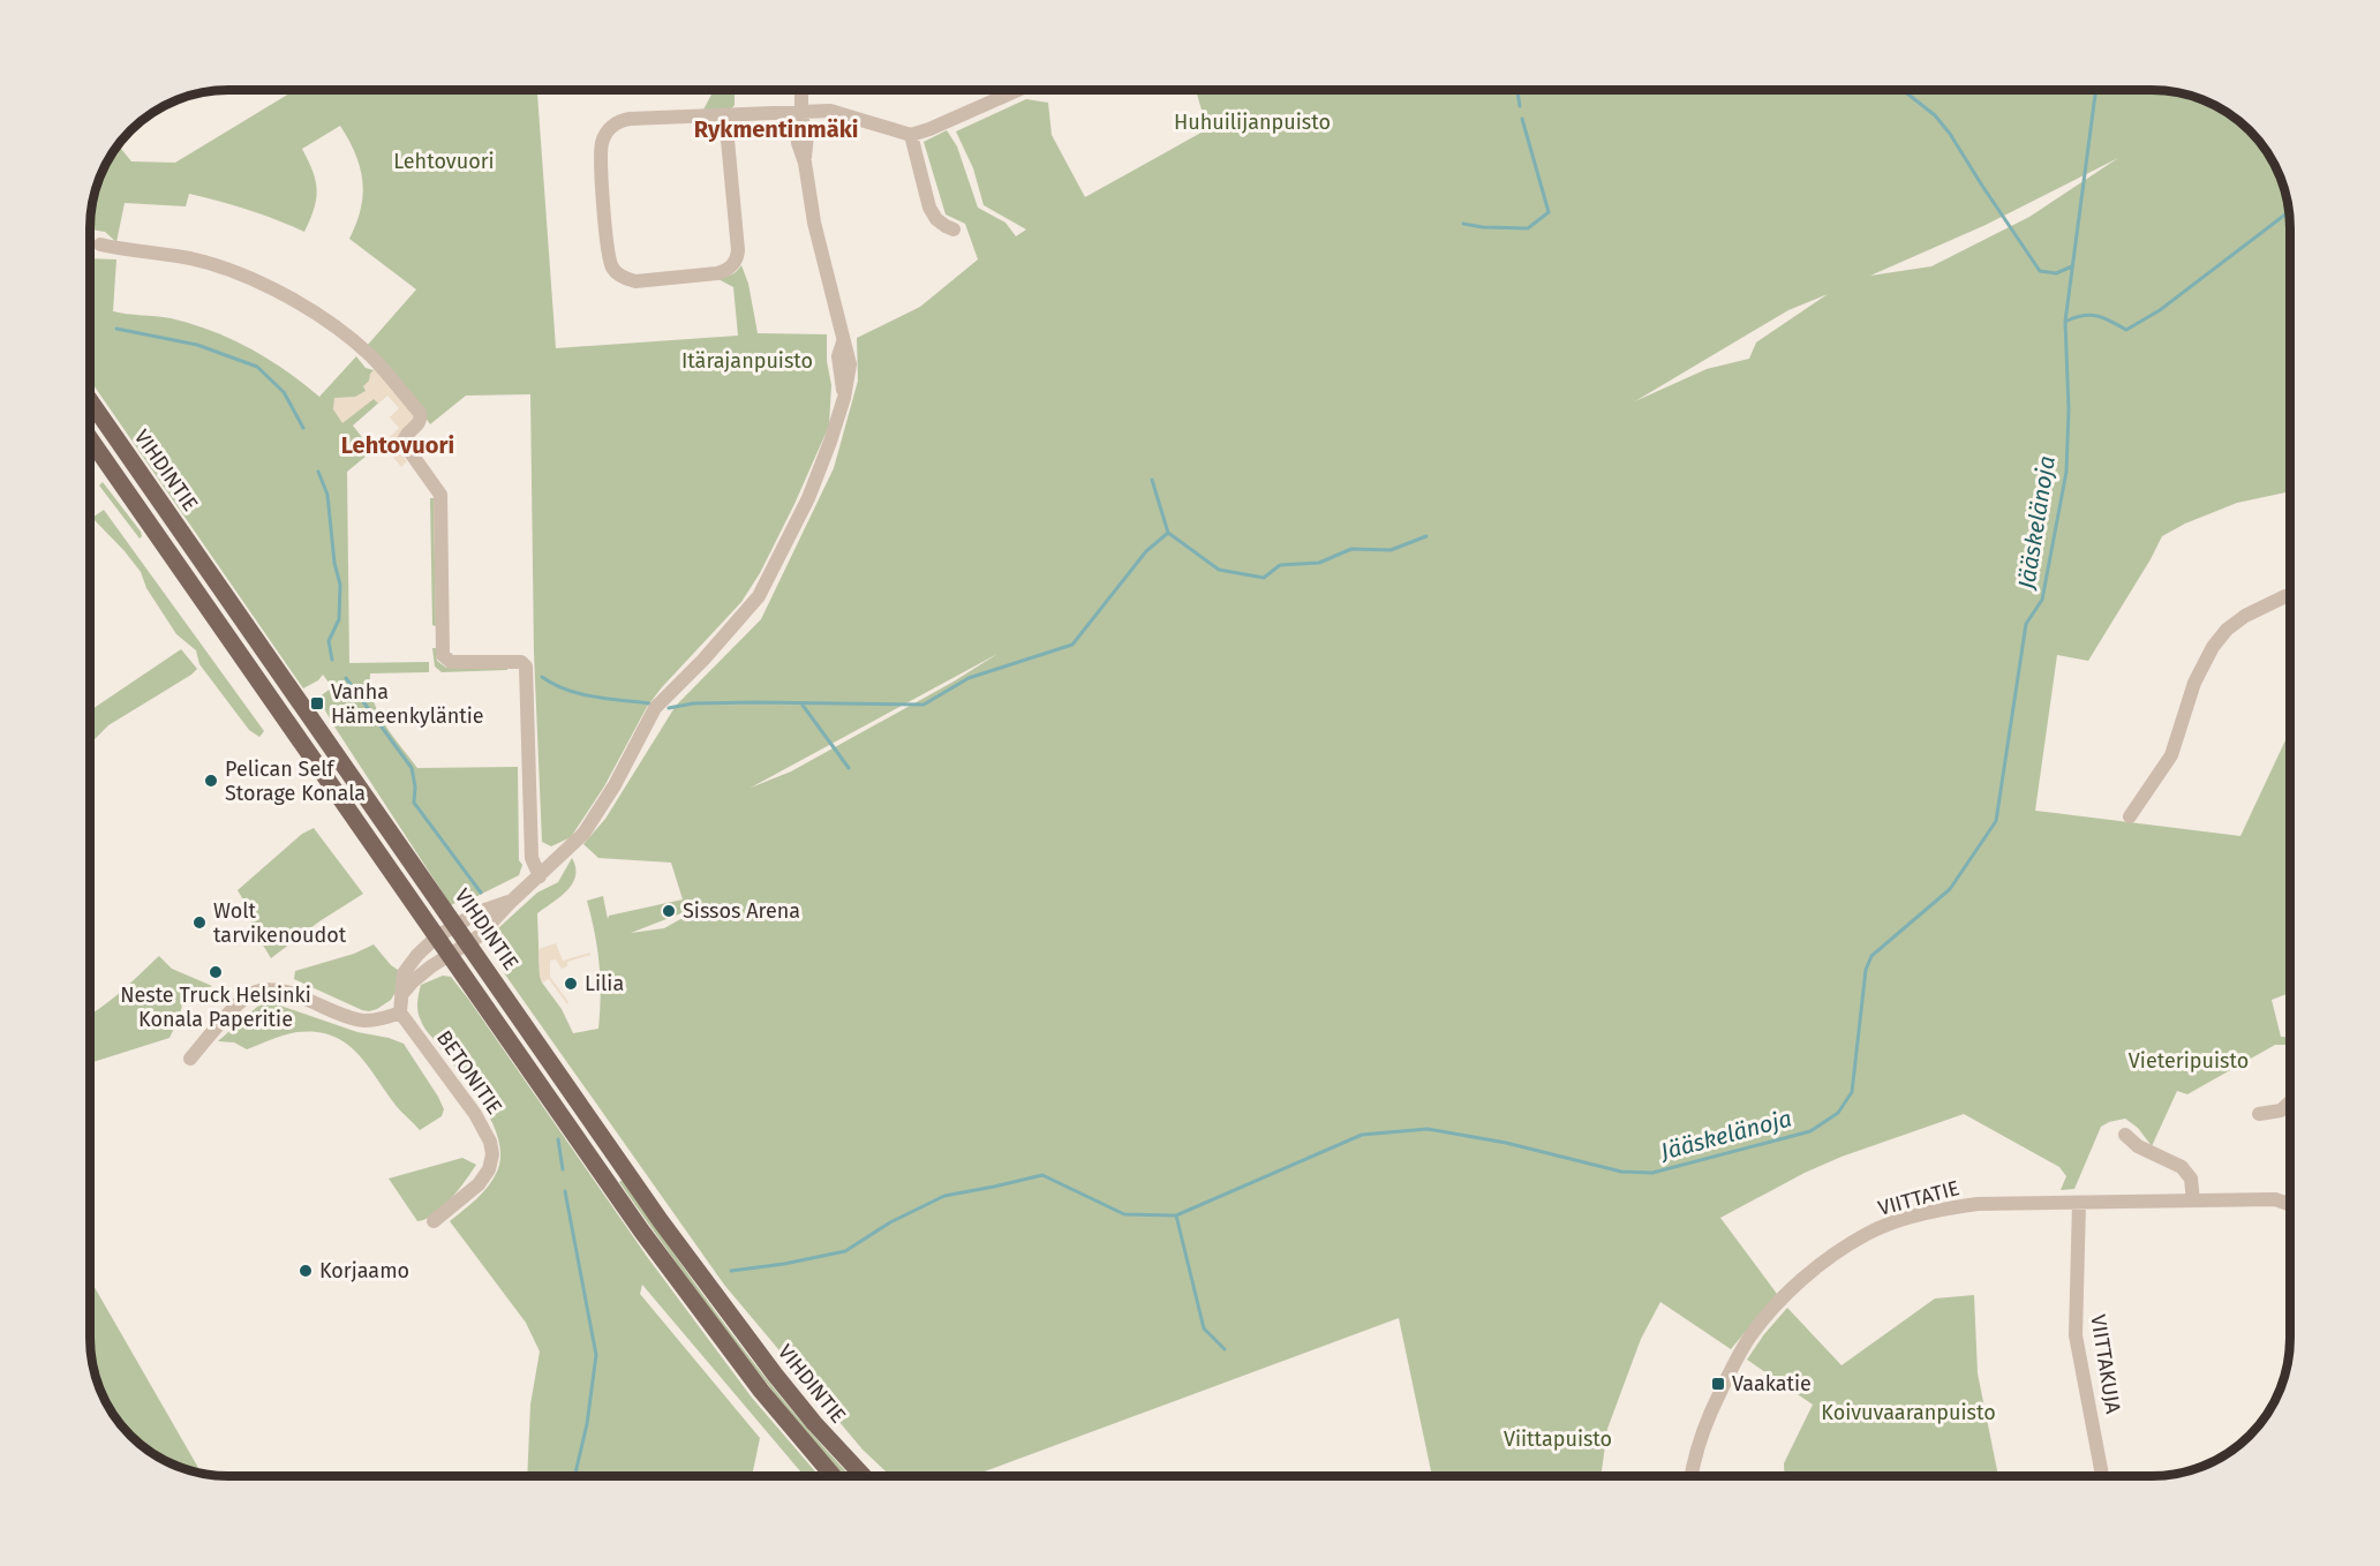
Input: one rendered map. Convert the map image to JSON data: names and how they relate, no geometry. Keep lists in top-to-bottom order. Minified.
{"streets":{"main road":["VIHDINTIE"],"street":["BETONITIE","VIITTATIE","VIITTAKUJA"]},"crossings":[["VIITTATIE","VIITTAKUJA"]],"districts":["Rykmentinmäki","Lehtovuori"],"water":["Jääskelänoja"],"parks":["Huhuilijanpuisto","Lehtovuori","Itärajanpuisto","Vieteripuisto","Koivuvaaranpuisto","Viittapuisto"],"places":{"transit":["Vanha Hämeenkyläntie","Vaakatie"],"other":["Pelican Self Storage Konala","Sissos Arena","Wolt tarvikenoudot","Neste Truck Helsinki Konala Paperitie","Lilia","Korjaamo"]}}
